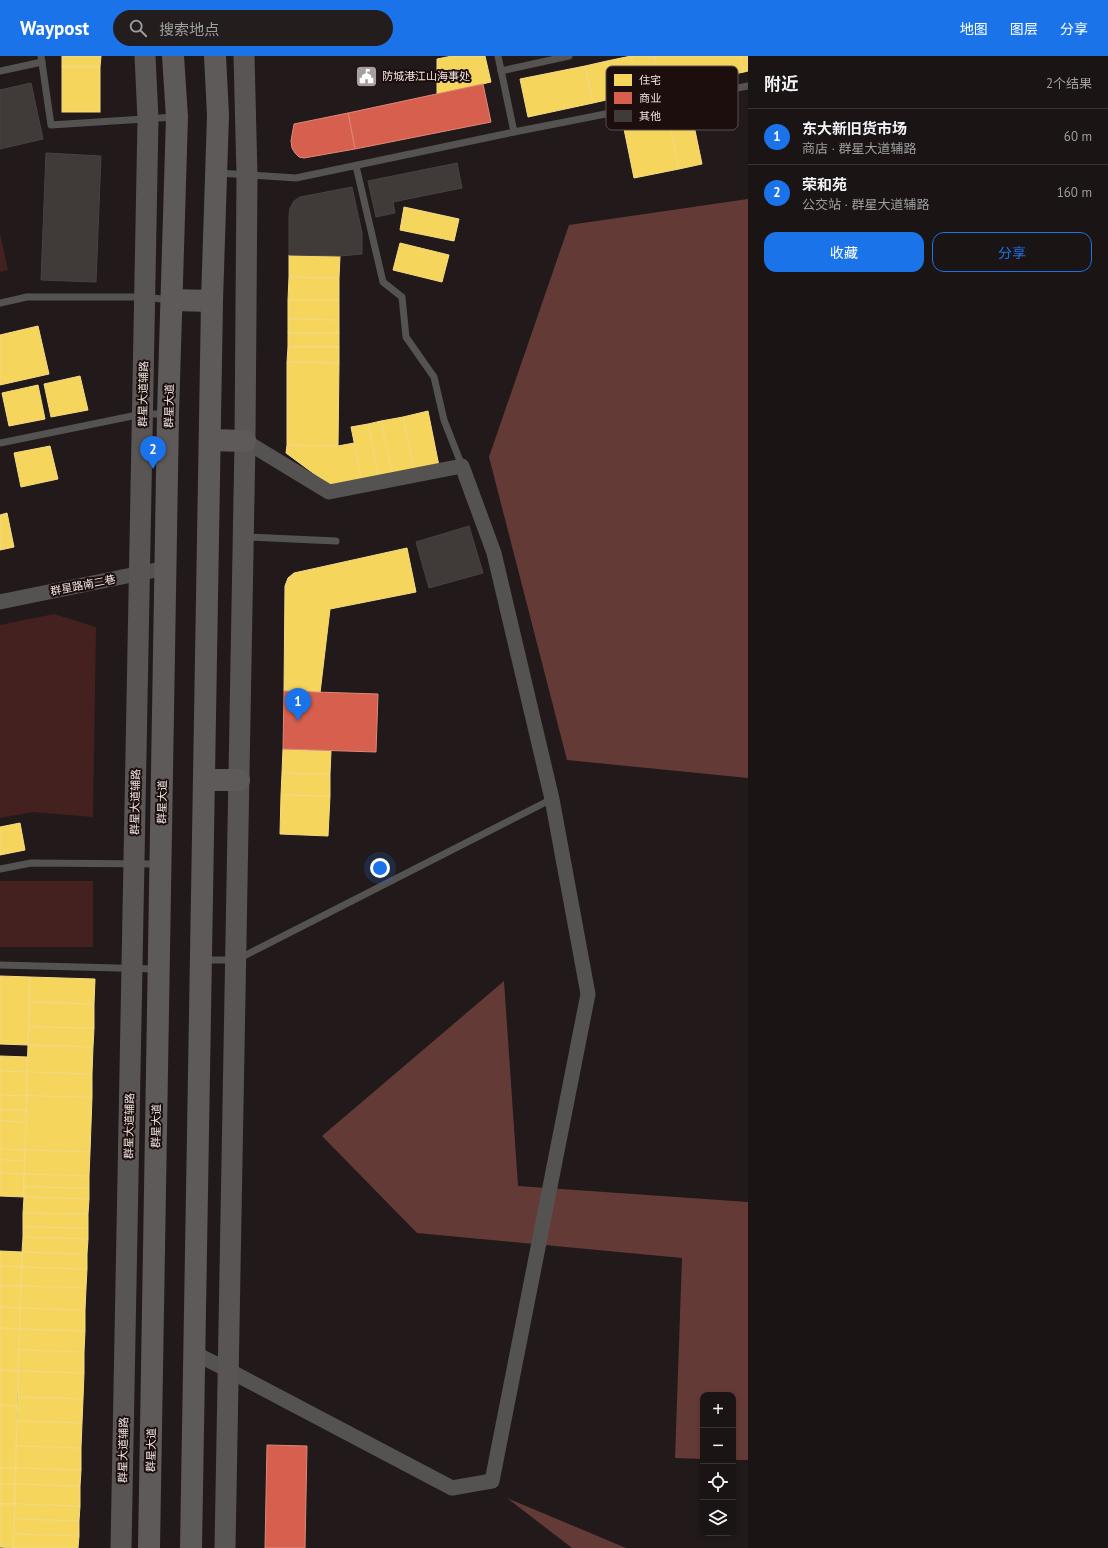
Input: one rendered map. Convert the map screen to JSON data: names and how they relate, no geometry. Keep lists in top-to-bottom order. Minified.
{"streets":{"highway":["群星大道"],"street":["群星大道辅路","群星路南二巷"]},"crossings":[["群星大道辅路","群星路南二巷"],["群星大道","群星路南二巷"]],"places":{"public building":["防城港江山海事处"]},"legend":["住宅","商业","其他"],"page":{"header":"Waypost","search":"搜索地点","nav":["地图","图层","分享"],"heading":["附近","2个结果"],"list":[{"mark":"1","name":"东大新旧货市场","note":"商店 · 群星大道辅路","value":"60 m"},{"mark":"2","name":"荣和苑","note":"公交站 · 群星大道辅路","value":"160 m"}],"buttons":["收藏","分享"],"pins":["2","1"],"map_buttons":["+","−"]}}
